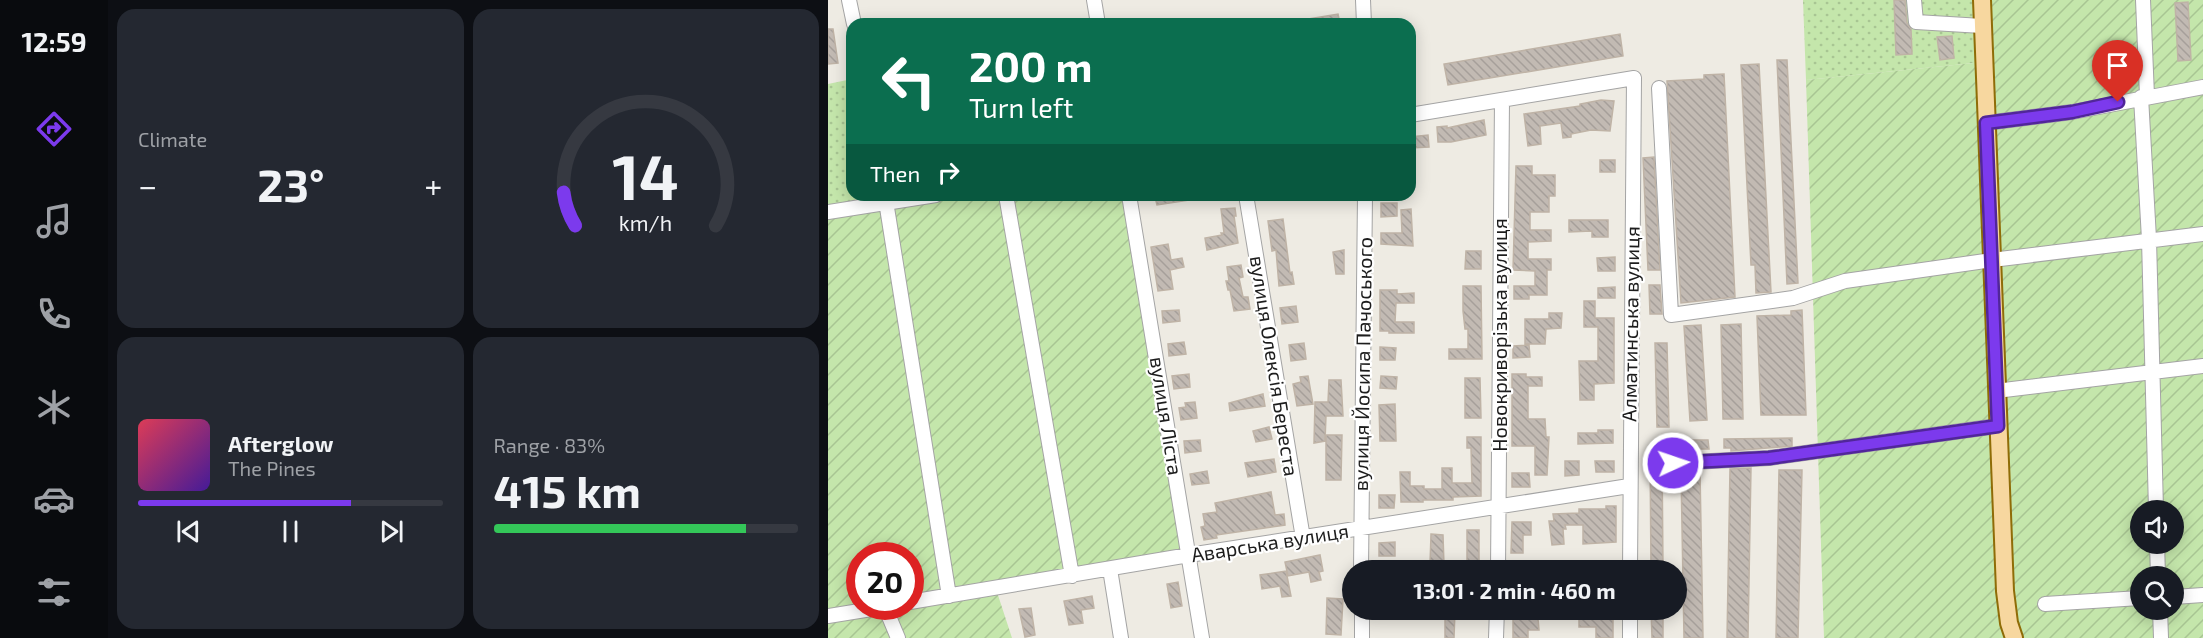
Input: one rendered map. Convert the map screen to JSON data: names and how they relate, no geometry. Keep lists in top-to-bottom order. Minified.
{"streets":{"street":["Алматинська вулиця","Новокриворізька вулиця","вулиця Йосипа Пачоського","вулиця Олексія Береста","вулиця Ліста","Аварська вулиця"]},"crossings":[["Алматинська вулиця","Новокриворізька вулиця"],["Алматинська вулиця","Аварська вулиця"],["Новокриворізька вулиця","Аварська вулиця"],["вулиця Йосипа Пачоського","Аварська вулиця"],["вулиця Олексія Береста","Аварська вулиця"],["вулиця Ліста","Аварська вулиця"]],"page":{"tabs":"12:59","tile":["Climate",["Range · 83%","415 km"]],"turn":["200 m","Turn left"],"then":"Then","heat":["−","23°","+"],"song":["Afterglow","The Pines"],"limit":"20","trip":"13:01 · 2 min · 460 m","gauge":["14","km/h"]}}
